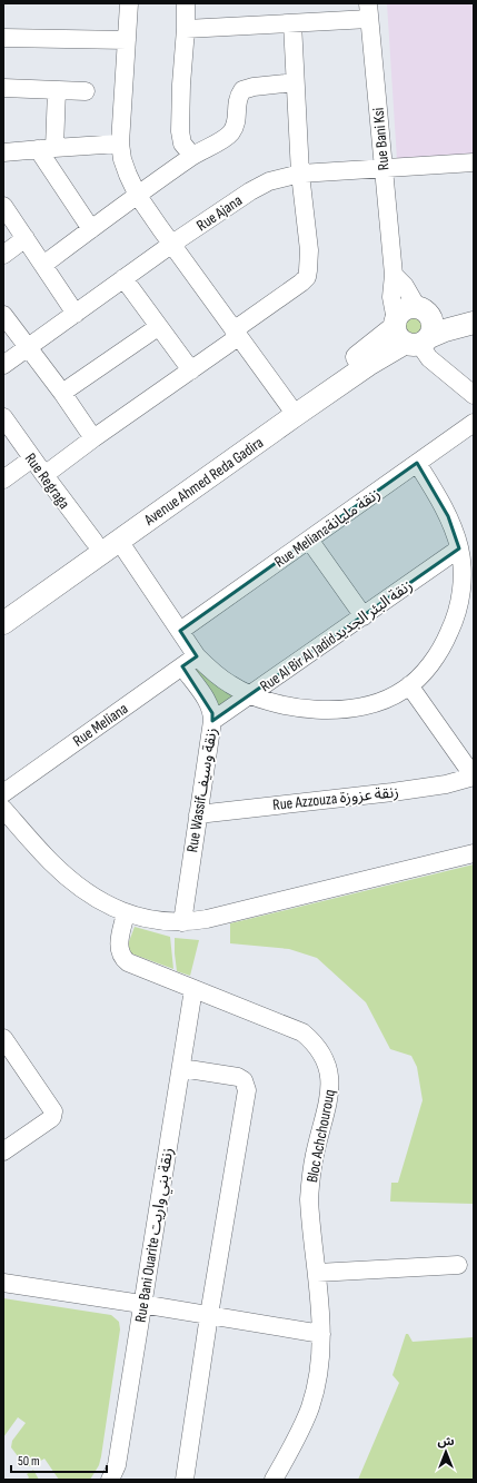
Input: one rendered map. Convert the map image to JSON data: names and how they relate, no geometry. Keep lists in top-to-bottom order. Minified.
{"streets":{"main road":["Avenue Ahmed Reda Gadira"],"street":["Rue Bani Ksi","Rue Ajana","Rue Regraga","Rue Melianaزنقة مليانة","Rue Al Bir Al Jadidزنقة البئر الجديد","Rue Meliana","Rue Wassifزنقة وسيف","Rue Azzouza زنقة عزوزة","Bloc Achchourouq","Rue Bani Ouarite زنقة بني واريت"]},"crossings":[["Rue Bani Ksi","Rue Ajana"],["Rue Bani Ksi","Avenue Ahmed Reda Gadira"],["Rue Regraga","Avenue Ahmed Reda Gadira"],["Rue Al Bir Al Jadidزنقة البئر الجديد","Rue Wassifزنقة وسيف"],["Rue Meliana","Rue Wassifزنقة وسيف"],["Rue Wassifزنقة وسيف","Rue Azzouza زنقة عزوزة"],["Bloc Achchourouq","Rue Bani Ouarite زنقة بني واريت"]],"scale_bar":"50 m","north":"top"}
